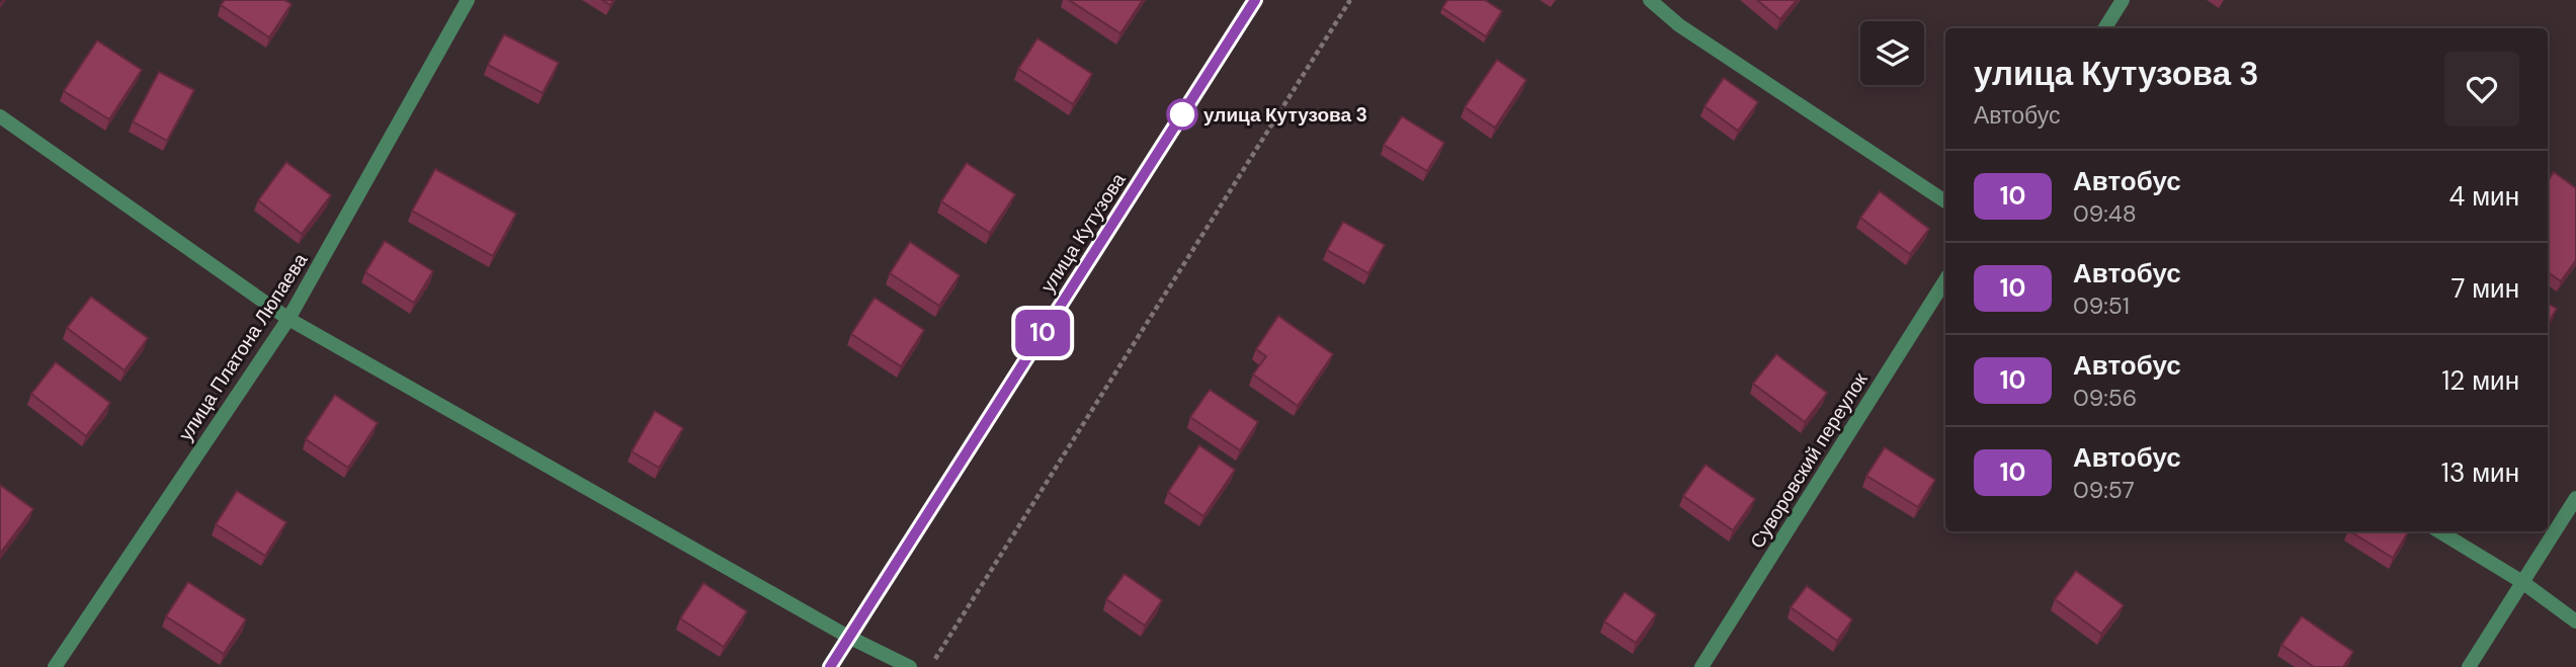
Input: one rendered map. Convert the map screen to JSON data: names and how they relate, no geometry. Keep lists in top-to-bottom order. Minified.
{"streets":{"street":["улица Кутузова","улица Платона Люпаева","Суворовский переулок"]},"places":["улица Кутузова 3"],"lines":["bus line 10"],"page":{"on_map":"10","heading":["улица Кутузова 3","Автобус"],"list":[{"mark":"10","name":"Автобус","note":"09:48","value":"4 мин"},{"mark":"10","name":"Автобус","note":"09:51","value":"7 мин"},{"mark":"10","name":"Автобус","note":"09:56","value":"12 мин"},{"mark":"10","name":"Автобус","note":"09:57","value":"13 мин"}]}}
